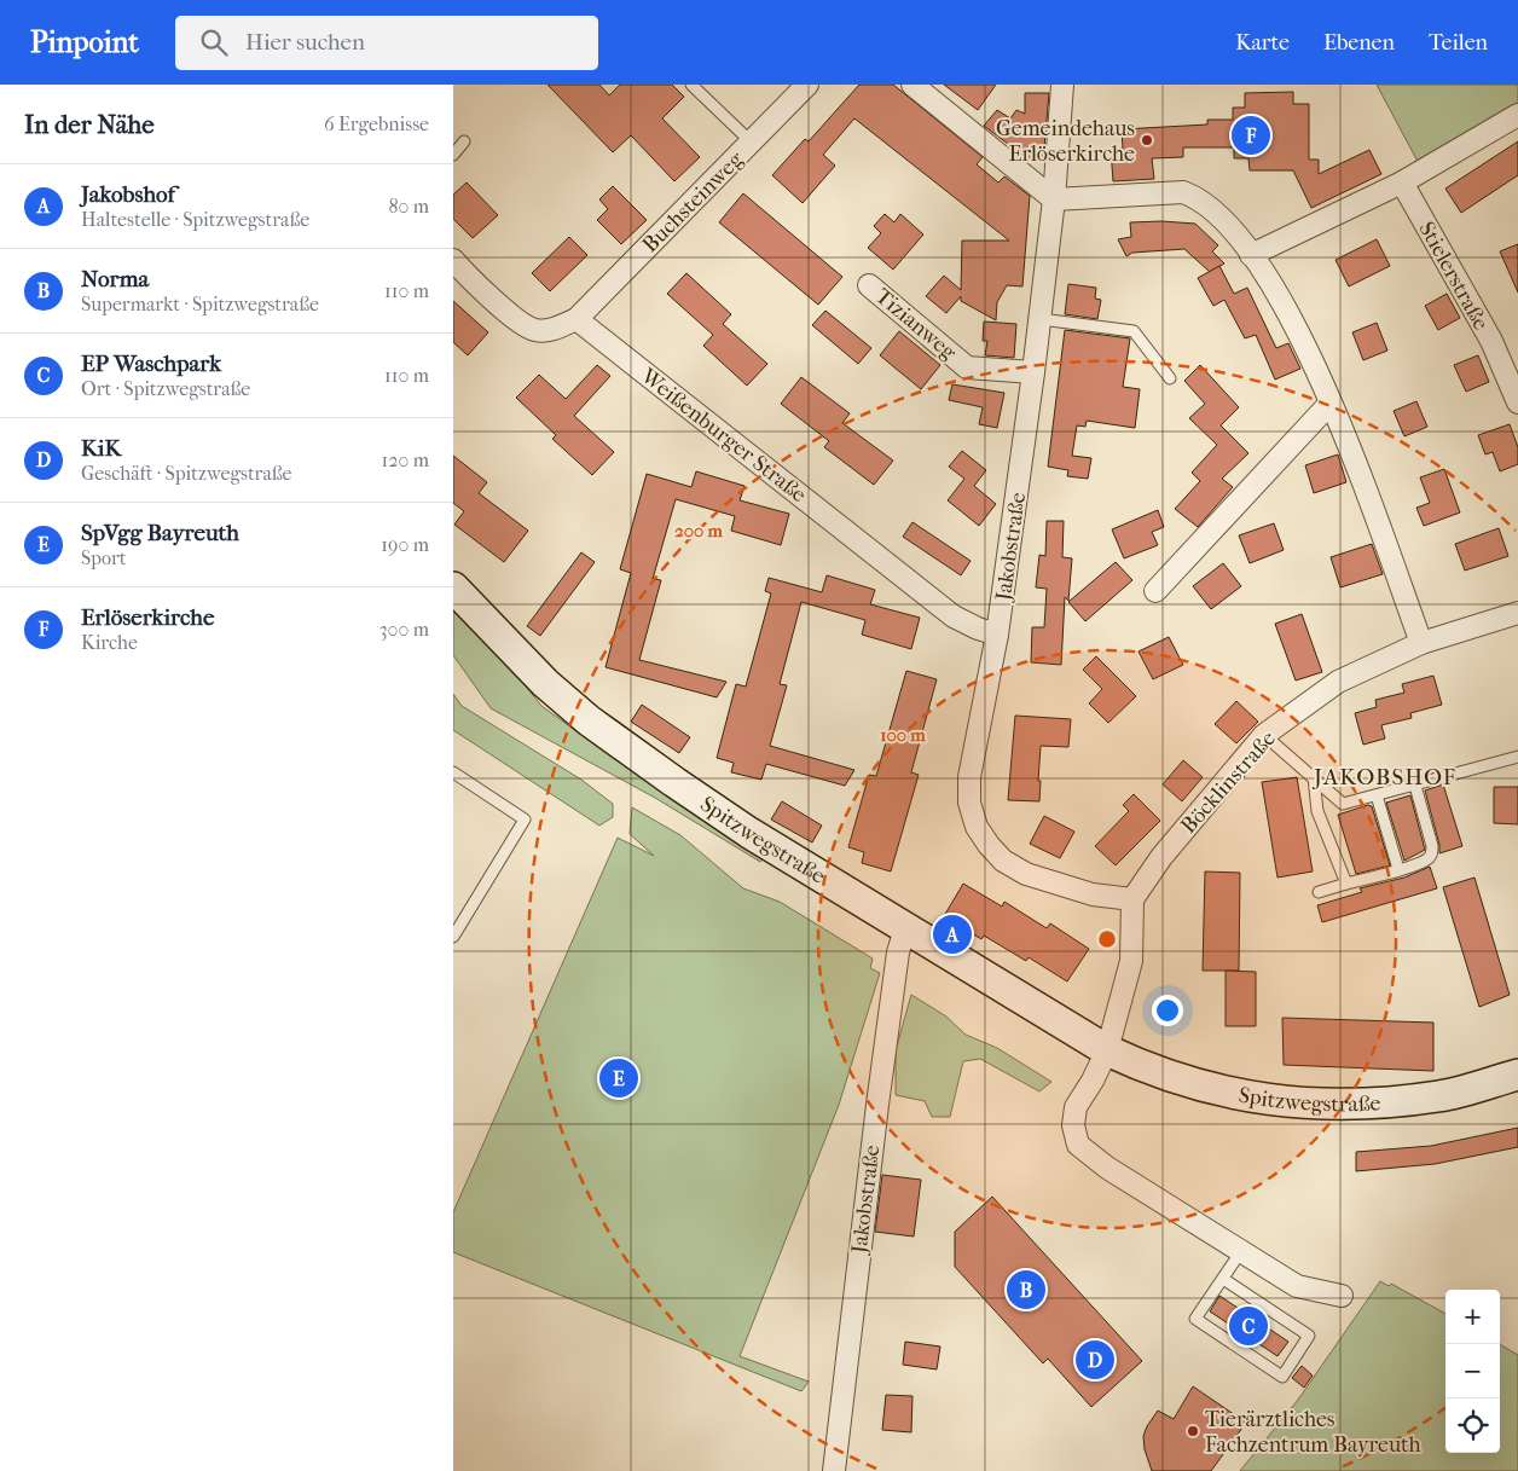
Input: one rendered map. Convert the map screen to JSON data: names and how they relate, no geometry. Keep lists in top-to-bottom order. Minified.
{"streets":{"street":["Buchsteinweg","Stielerstraße","Tizianweg","Weißenburger Straße","Jakobstraße","Böcklinstraße","Spitzwegstraße"]},"crossings":[["Buchsteinweg","Weißenburger Straße"],["Tizianweg","Jakobstraße"],["Weißenburger Straße","Jakobstraße"],["Jakobstraße","Böcklinstraße"],["Jakobstraße","Spitzwegstraße"]],"districts":["JAKOBSHOF"],"places":["Gemeindehaus Erlöserkirche","Tierärztliches Fachzentrum Bayreuth"],"page":{"header":"Pinpoint","search":"Hier suchen","nav":["Karte","Ebenen","Teilen"],"heading":["In der Nähe","6 Ergebnisse"],"pins":["F","A","E","B","C","D"],"list":[{"mark":"A","name":"Jakobshof","note":"Haltestelle · Spitzwegstraße","value":"80 m"},{"mark":"B","name":"Norma","note":"Supermarkt · Spitzwegstraße","value":"110 m"},{"mark":"C","name":"EP Waschpark","note":"Ort · Spitzwegstraße","value":"110 m"},{"mark":"D","name":"KiK","note":"Geschäft · Spitzwegstraße","value":"120 m"},{"mark":"E","name":"SpVgg Bayreuth","note":"Sport","value":"190 m"},{"mark":"F","name":"Erlöserkirche","note":"Kirche","value":"300 m"}],"map_buttons":["+","−"]},"rings":["200 m","100 m"]}
